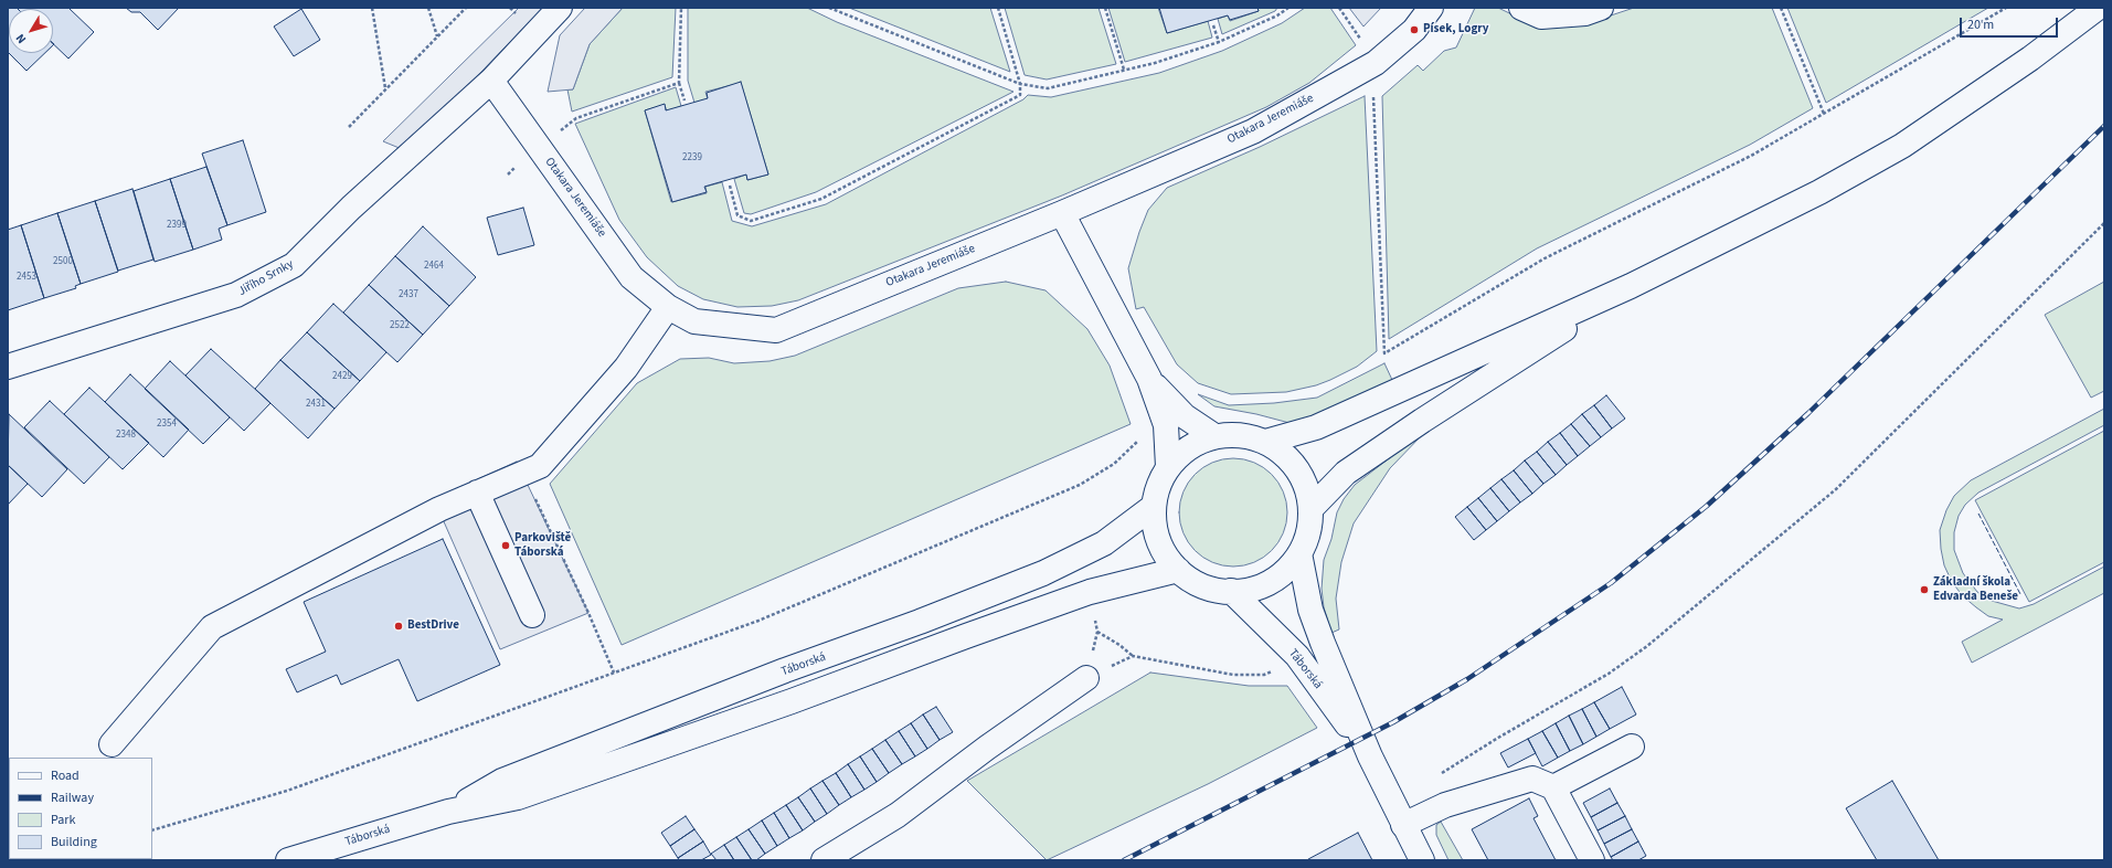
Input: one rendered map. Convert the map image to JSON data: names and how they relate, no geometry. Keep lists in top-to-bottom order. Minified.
{"streets":{"main road":["Otakara Jeremiáše","Jiřího Srnky","Táborská"]},"crossings":[["Otakara Jeremiáše","Jiřího Srnky"]],"places":["Písek, Logry","Parkoviště Táborská","Základní škola Edvarda Beneše","BestDrive"],"house_numbers":["2239","2399","2500","2464","2453","2437","2522","2429","2431","2354","2348"],"legend":["Road","Railway","Park","Building"],"scale_bar":"20 m","north":"bottom left"}
